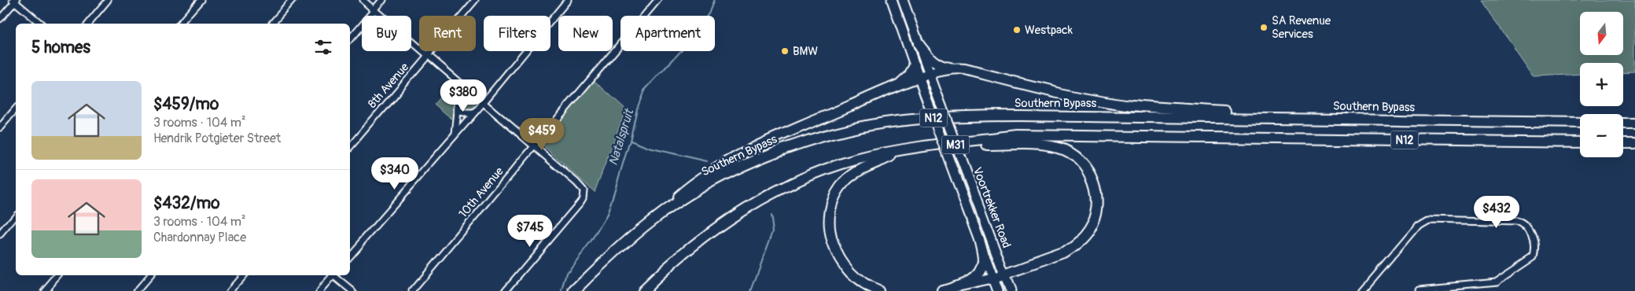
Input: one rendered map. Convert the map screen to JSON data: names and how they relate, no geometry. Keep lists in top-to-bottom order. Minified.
{"streets":{"highway":["Southern Bypass","N12"],"main road":["M31","Voortrekker Road"],"street":["8th Avenue","10th Avenue"]},"water":["Natalspruit"],"places":["SA Revenue Services","Westpack","BMW"],"north":"bottom","page":{"map_buttons":["+","−"],"chip":["Buy","Rent","Filters","New","Apartment"],"heading":"5 homes","list":[{"name":"$459/mo","note":"3 rooms · 104 m² · Hendrik Potgieter Street"},{"name":"$432/mo","note":"3 rooms · 104 m² · Chardonnay Place"}],"price":["$380","$459","$340","$432","$745"]}}
